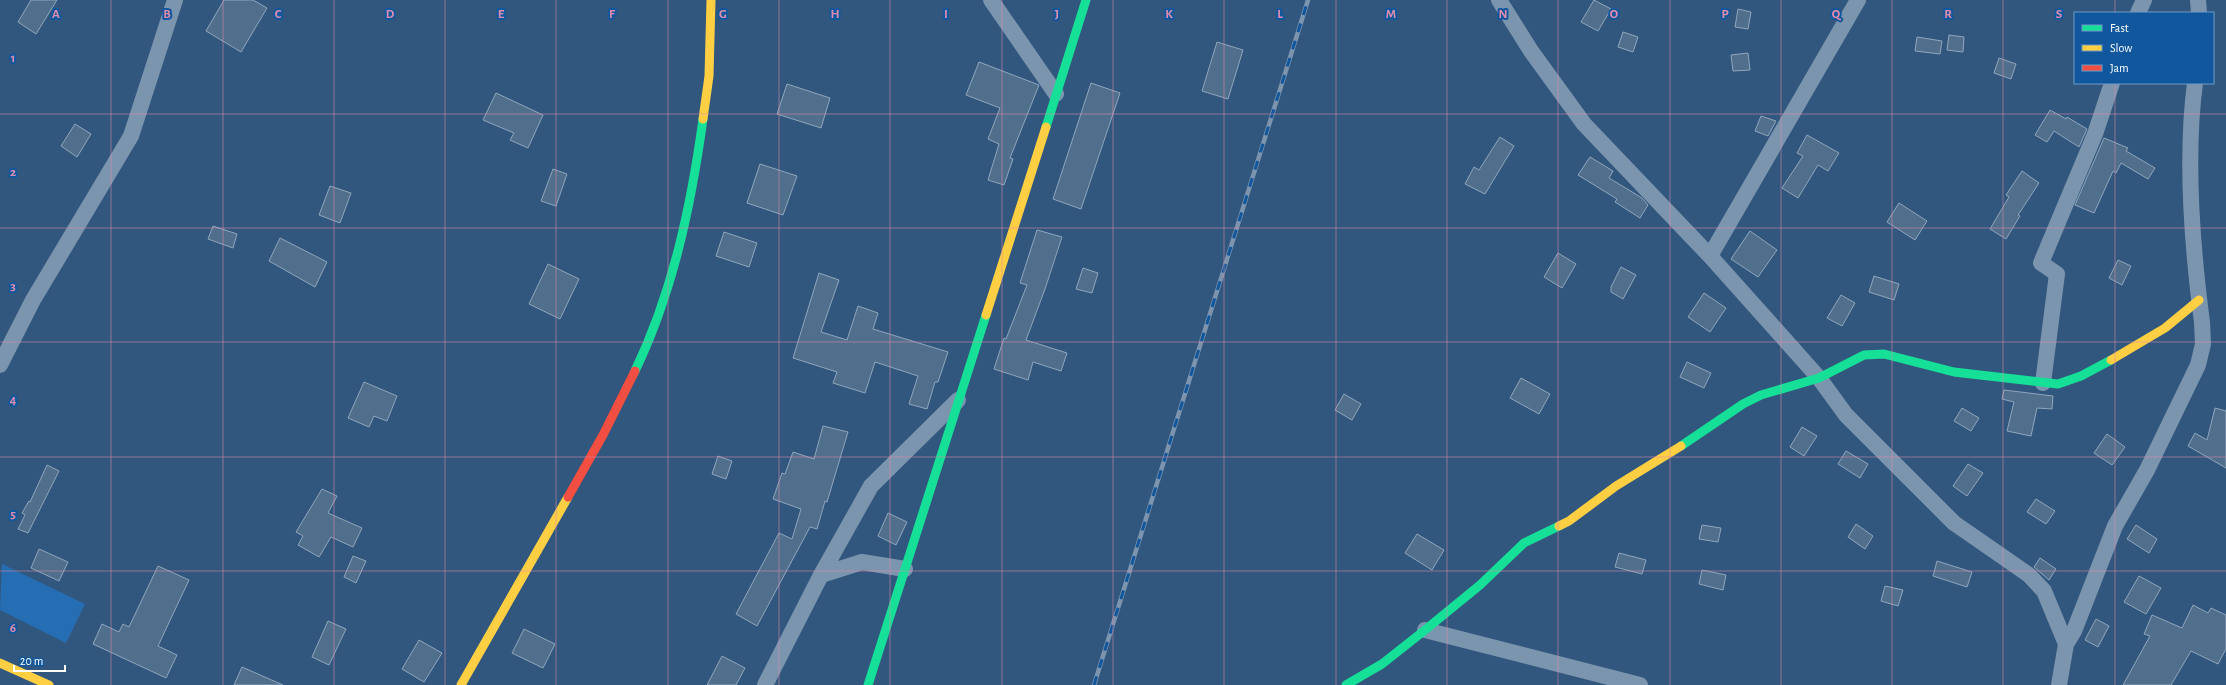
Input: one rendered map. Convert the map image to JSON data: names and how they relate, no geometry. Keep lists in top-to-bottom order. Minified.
{"legend":["Fast","Slow","Jam"],"scale_bar":"20 m","grid":{"columns":["A","B","C","D","E","F","G","H","I","J","K","L","M","N","O","P","Q","R","S"],"rows":["1","2","3","4","5","6"]}}
